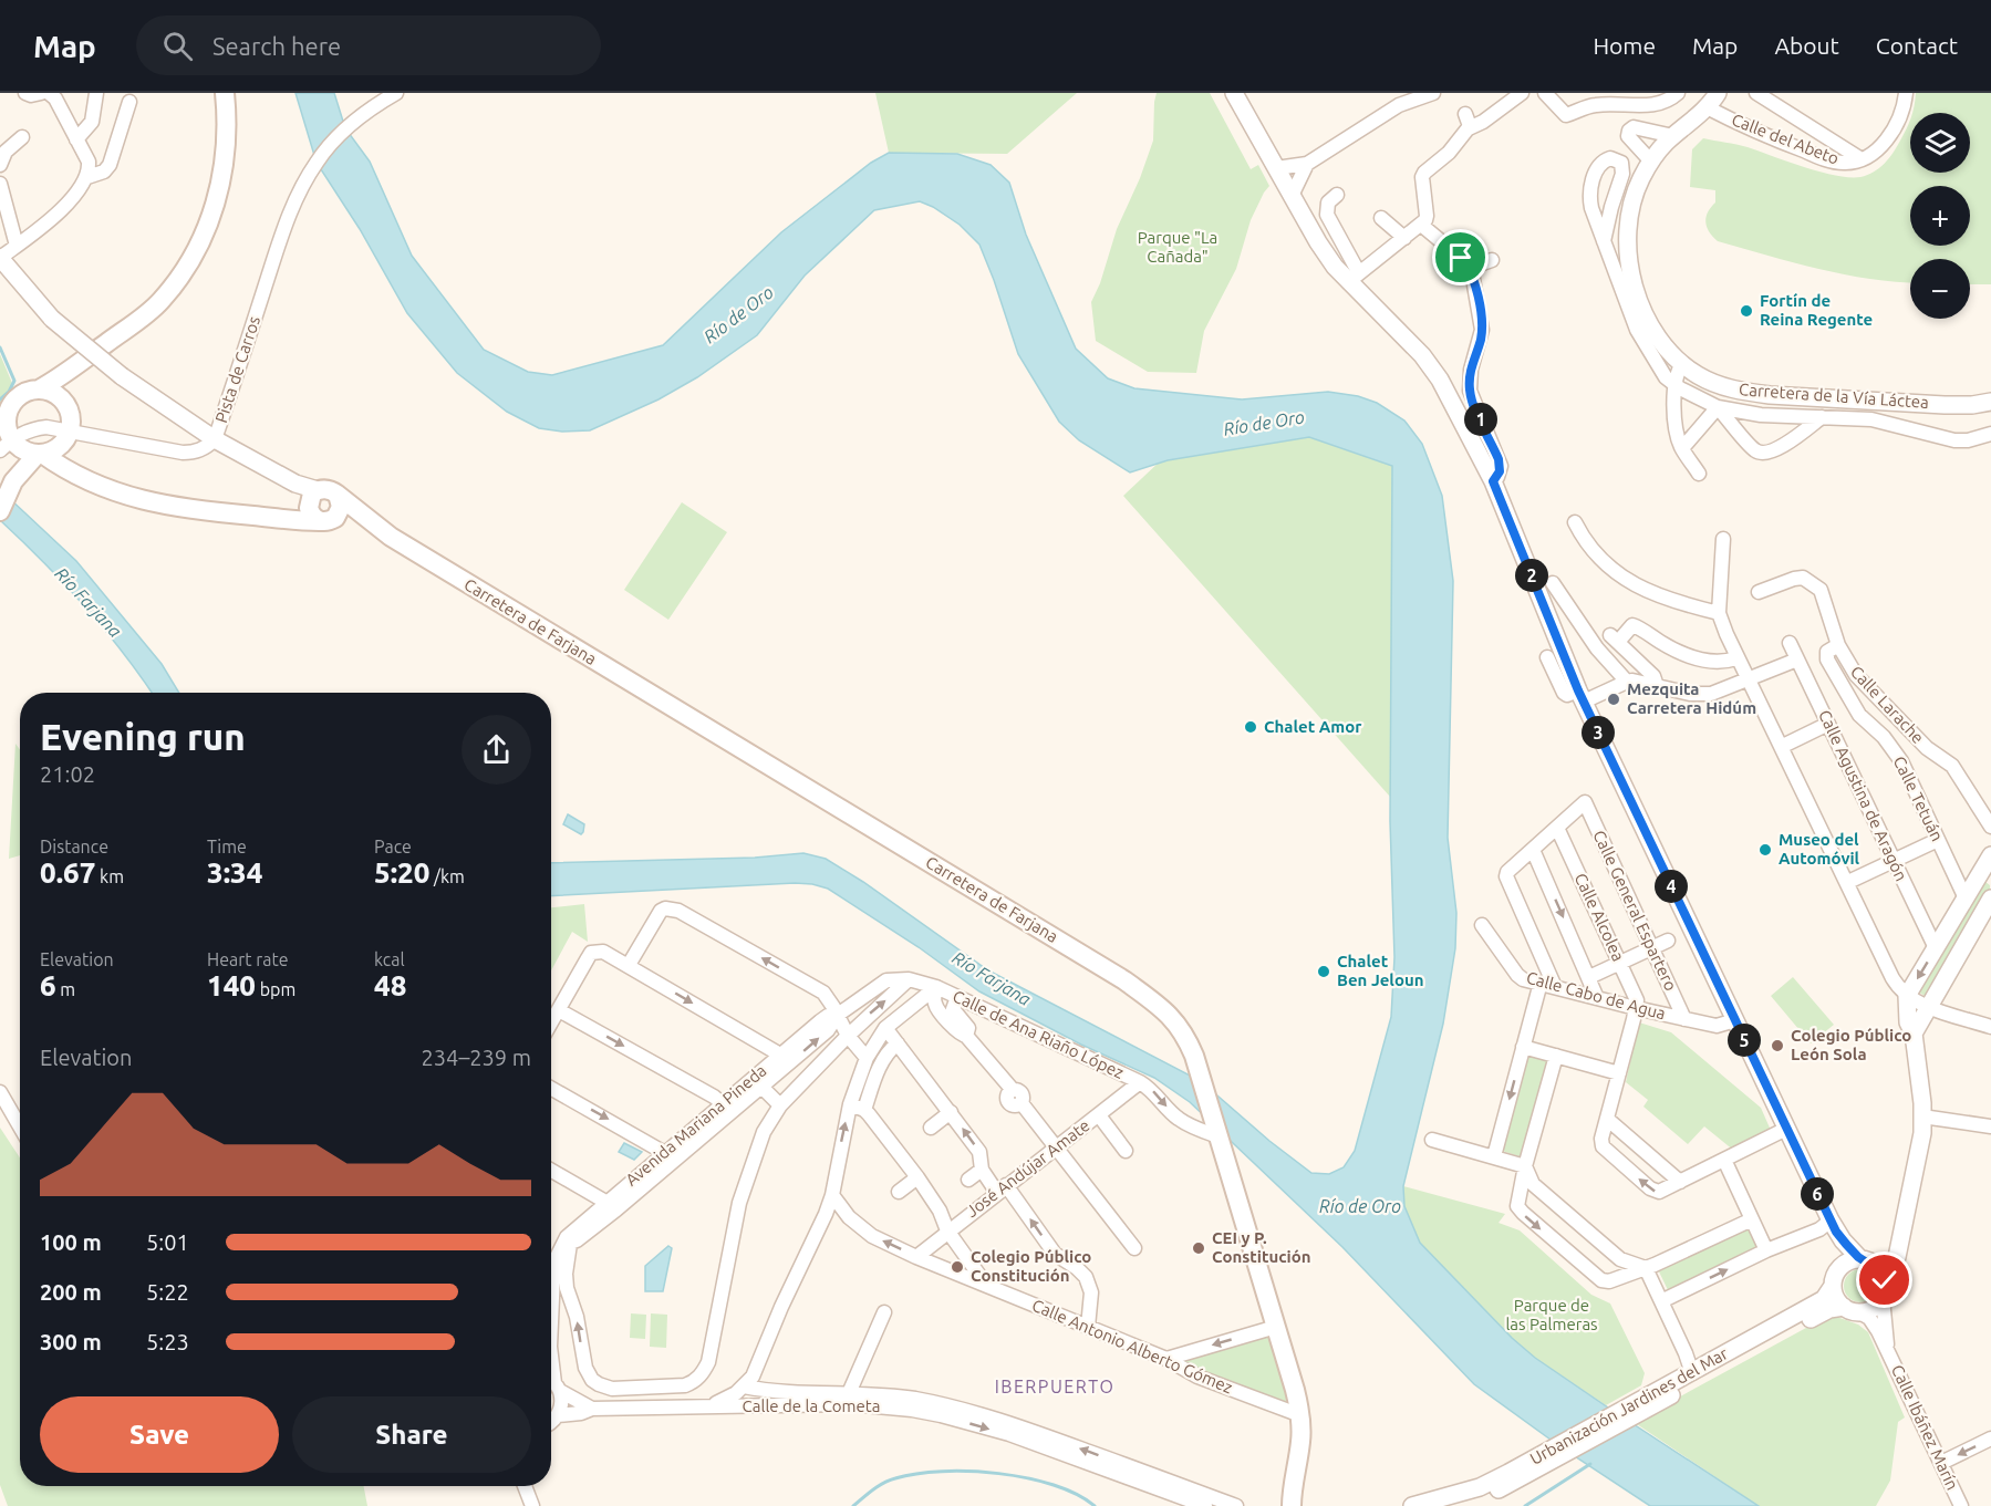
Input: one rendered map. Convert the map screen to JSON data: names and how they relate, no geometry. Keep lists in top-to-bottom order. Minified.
{"streets":{"main road":["Carretera de Farjana"],"street":["Calle del Abeto","Pista de Carros","Carretera de la Vía Láctea","Calle Larache","Calle Agustina de Aragón","Calle Tetuán","Calle General Espartero","Calle Alcolea","Calle Cabo de Agua","Calle de Ana Riaño López","Avenida Mariana Pineda","José Andújar Amate","Calle Antonio Alberto Gómez","Calle de la Cometa","Urbanización Jardines del Mar","Calle Ibáñez Marín"]},"crossings":[["Calle del Abeto","Carretera de la Vía Láctea"],["Pista de Carros","Carretera de Farjana"],["Carretera de Farjana","Calle de Ana Riaño López"],["Carretera de Farjana","Calle Antonio Alberto Gómez"],["Calle Larache","Calle Tetuán"],["Calle General Espartero","Calle Alcolea"],["Calle General Espartero","Calle Cabo de Agua"],["Calle Alcolea","Calle Cabo de Agua"],["Calle de Ana Riaño López","Avenida Mariana Pineda"],["Calle de Ana Riaño López","José Andújar Amate"],["Calle de Ana Riaño López","Calle Antonio Alberto Gómez"],["Calle de Ana Riaño López","Calle de la Cometa"],["Avenida Mariana Pineda","Calle de la Cometa"],["José Andújar Amate","Calle Antonio Alberto Gómez"]],"districts":["IBERPUERTO"],"water":["Río de Oro","Río Farjana"],"parks":["Parque \"La Cañada\"","Parque de las Palmeras"],"places":["Fortín de Reina Regente","Mezquita Carretera Hidúm","Chalet Amor","Museo del Automóvil","Chalet Ben Jeloun","Colegio Público León Sola","CEI y P. Constitución","Colegio Público Constitución"],"page":{"header":"Map","search":"Search here","nav":["Home","Map","About","Contact"],"map_buttons":["+","−"],"pins":["1","2","3","4","5","6"],"heading":["Evening run","21:02"],"stats":[["Distance","0.67 km"],["Time","3:34"],["Pace","5:20 /km"],["Elevation","6 m"],["Heart rate","140 bpm"],["kcal","48"]],"chart":["Elevation","234–239 m"],"list":[{"name":"100 m","note":"5:01"},{"name":"200 m","note":"5:22"},{"name":"300 m","note":"5:23"}],"buttons":["Save","Share"]}}
